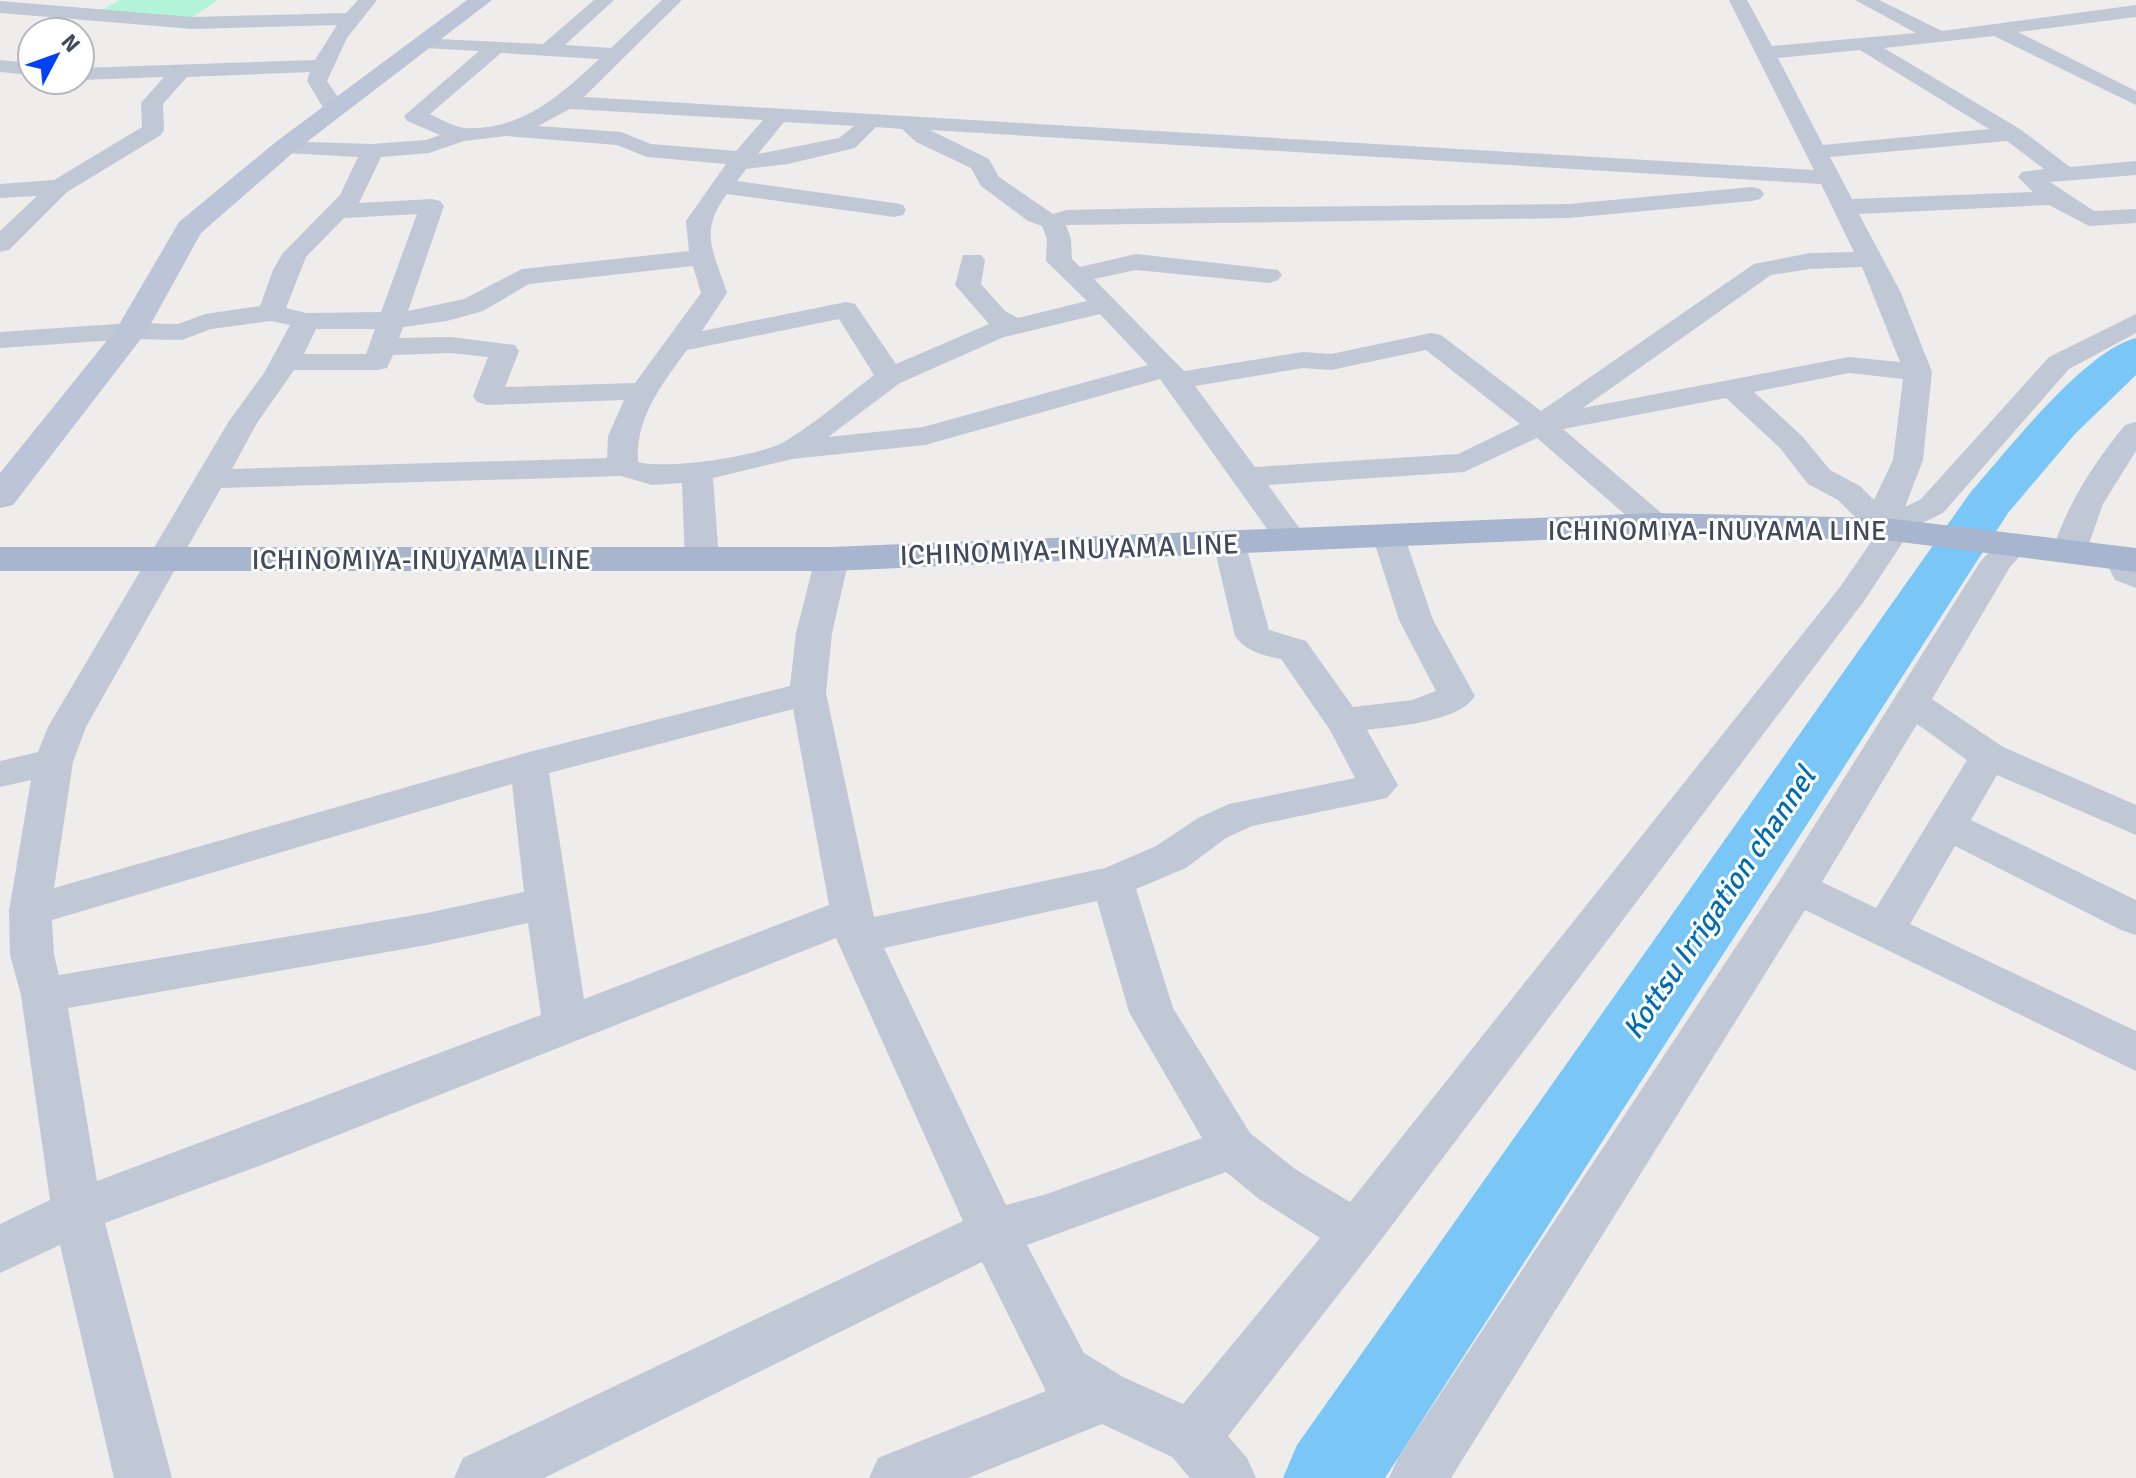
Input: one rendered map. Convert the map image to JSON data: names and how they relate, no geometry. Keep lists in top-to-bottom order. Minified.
{"streets":{"main road":["ICHINOMIYA-INUYAMA LINE"]},"water":["Kottsu Irrigation channel"],"north":"top right"}
